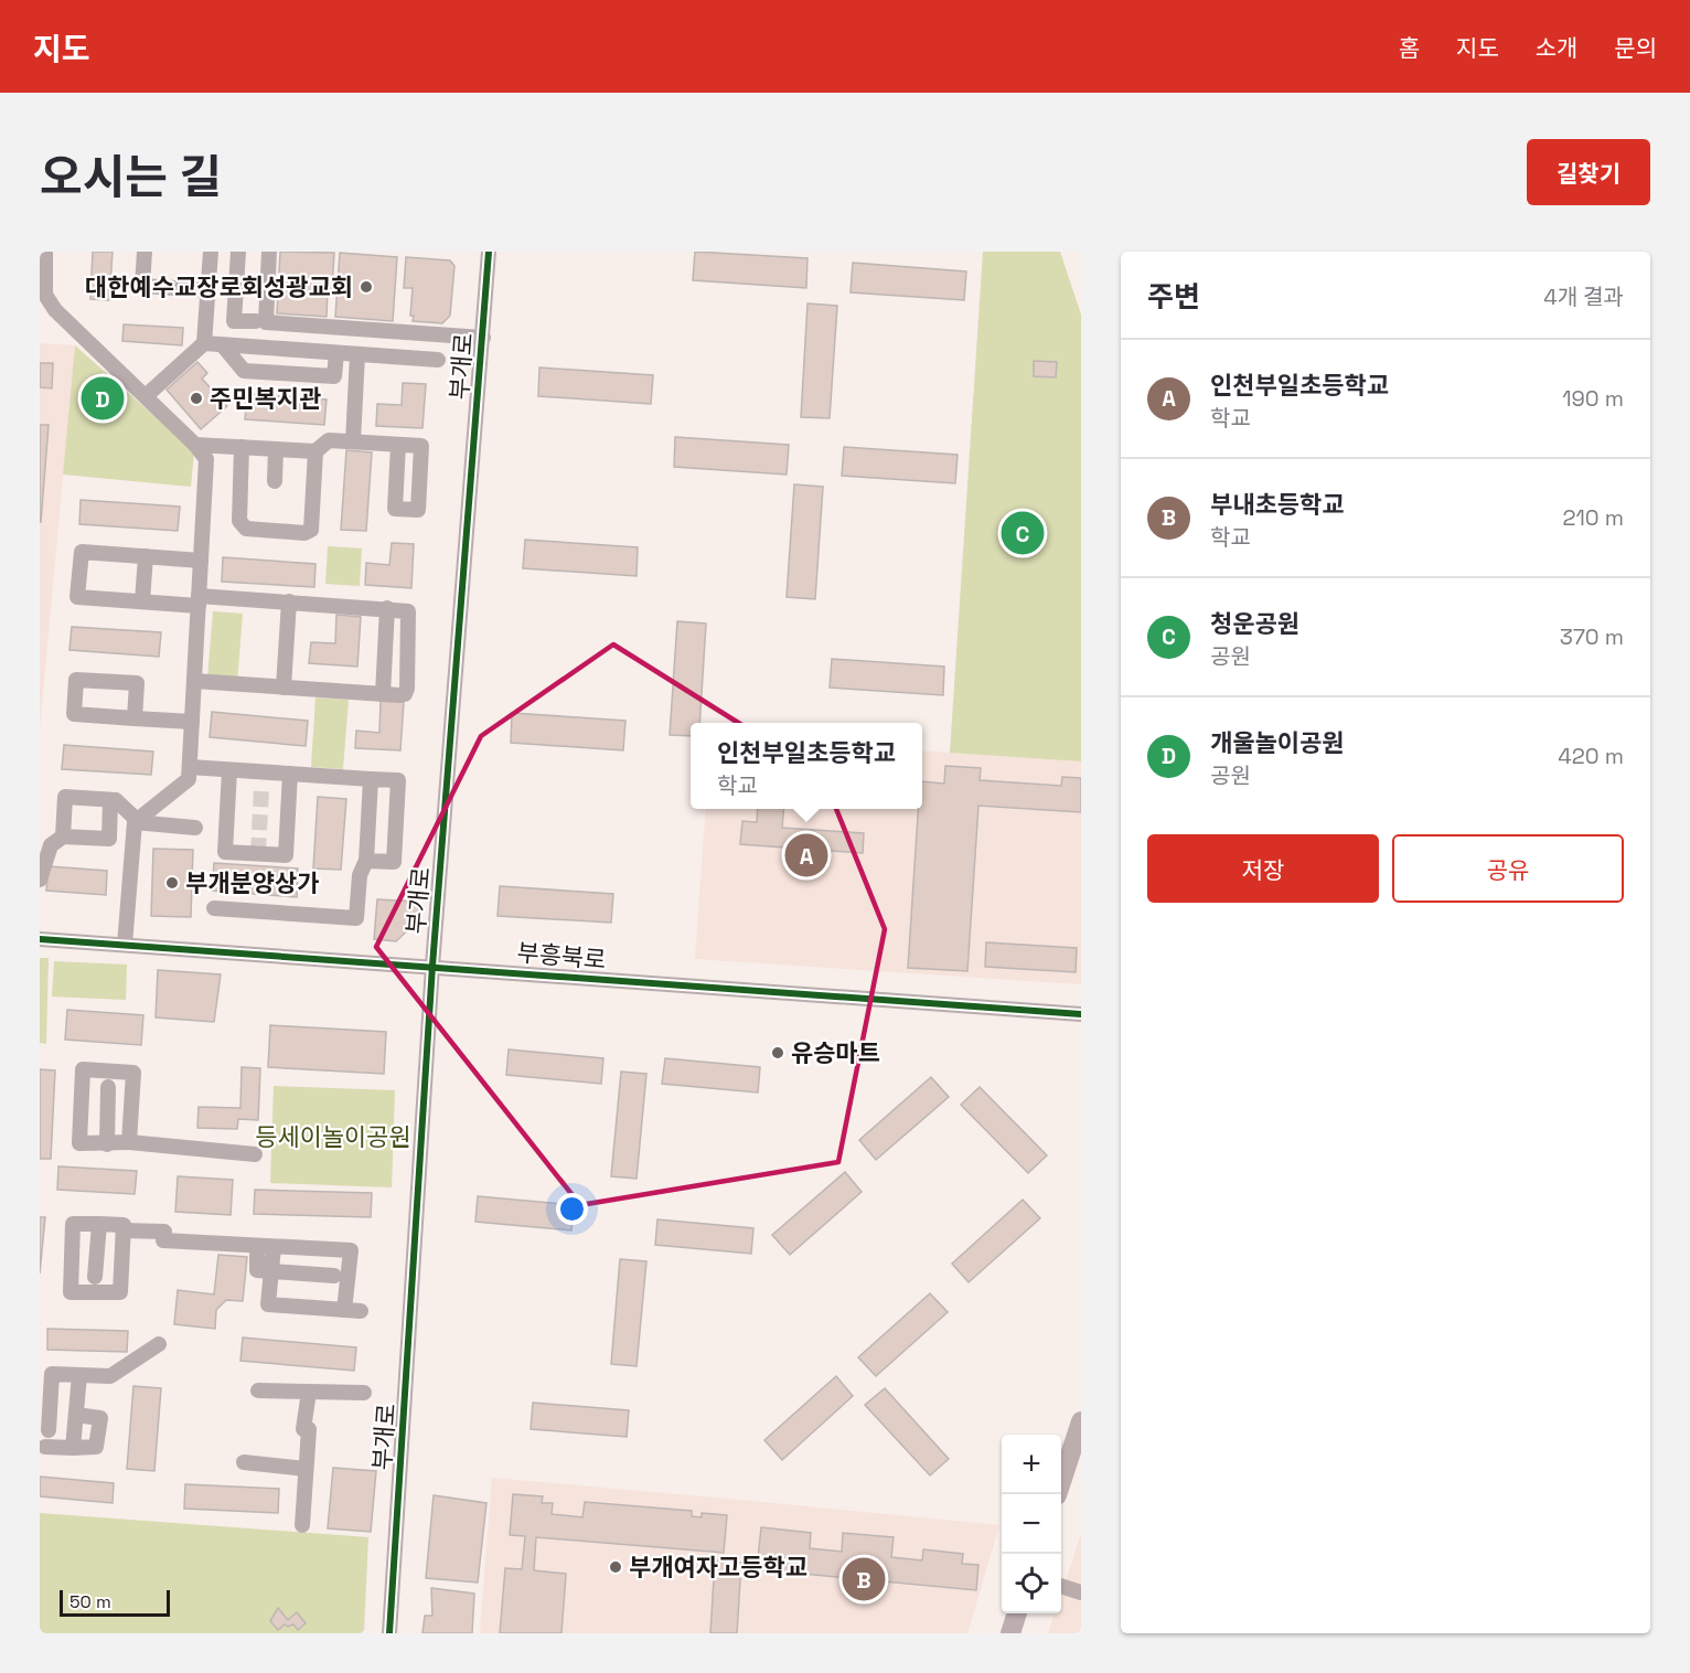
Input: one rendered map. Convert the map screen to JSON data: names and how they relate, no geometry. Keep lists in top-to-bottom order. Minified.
{"streets":{"street":["부개로","부흥북로"]},"crossings":[["부개로","부흥북로"]],"parks":["등세이놀이공원"],"places":["대한예수교장로회성광교회","주민복지관","부개분양상가","유승마트","부개여자고등학교"],"scale_bar":"50 m","page":{"header":"지도","nav":["홈","지도","소개","문의"],"title":"오시는 길","buttons":["길찾기",["저장","공유"]],"heading":["주변","4개 결과"],"list":[{"mark":"A","name":"인천부일초등학교","note":"학교","value":"190 m"},{"mark":"B","name":"부내초등학교","note":"학교","value":"210 m"},{"mark":"C","name":"청운공원","note":"공원","value":"370 m"},{"mark":"D","name":"개울놀이공원","note":"공원","value":"420 m"}],"pins":["D","C","A","B"],"popup":["인천부일초등학교","학교"],"map_buttons":["+","−"],"scale":"50 m"}}
